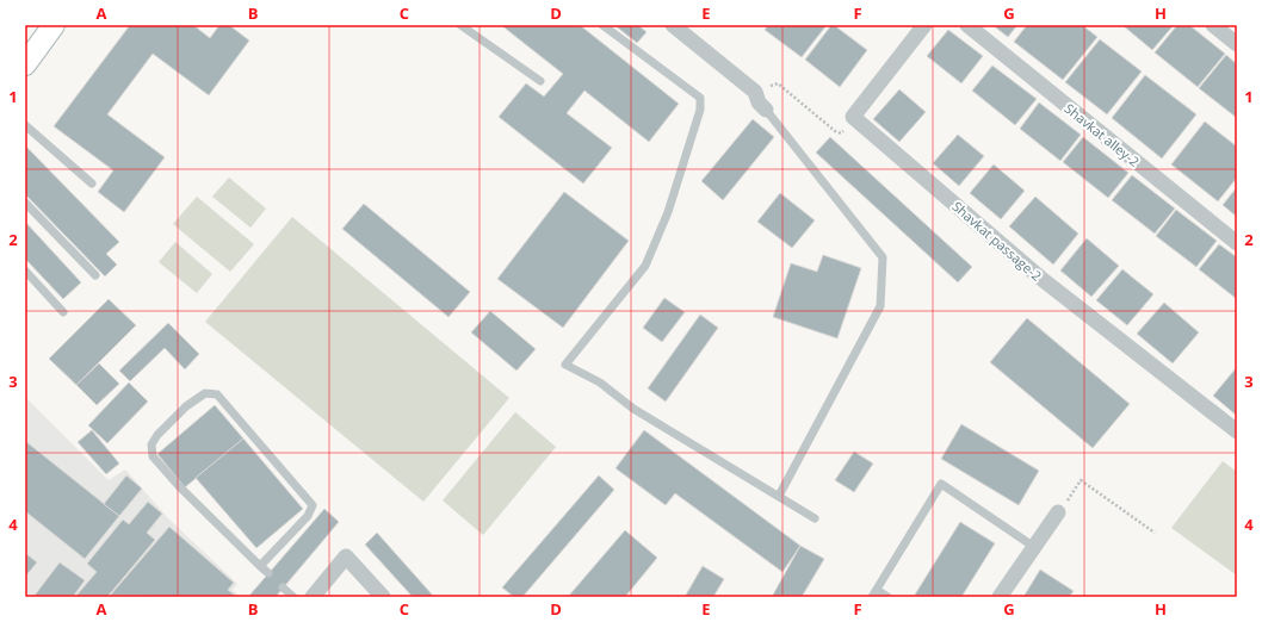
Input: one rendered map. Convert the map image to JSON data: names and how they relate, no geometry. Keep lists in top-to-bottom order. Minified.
{"streets":{"street":["Shavkat alley-2","Shavkat passage-2"]},"grid":{"columns":["A","B","C","D","E","F","G","H"],"rows":["1","2","3","4"]}}
